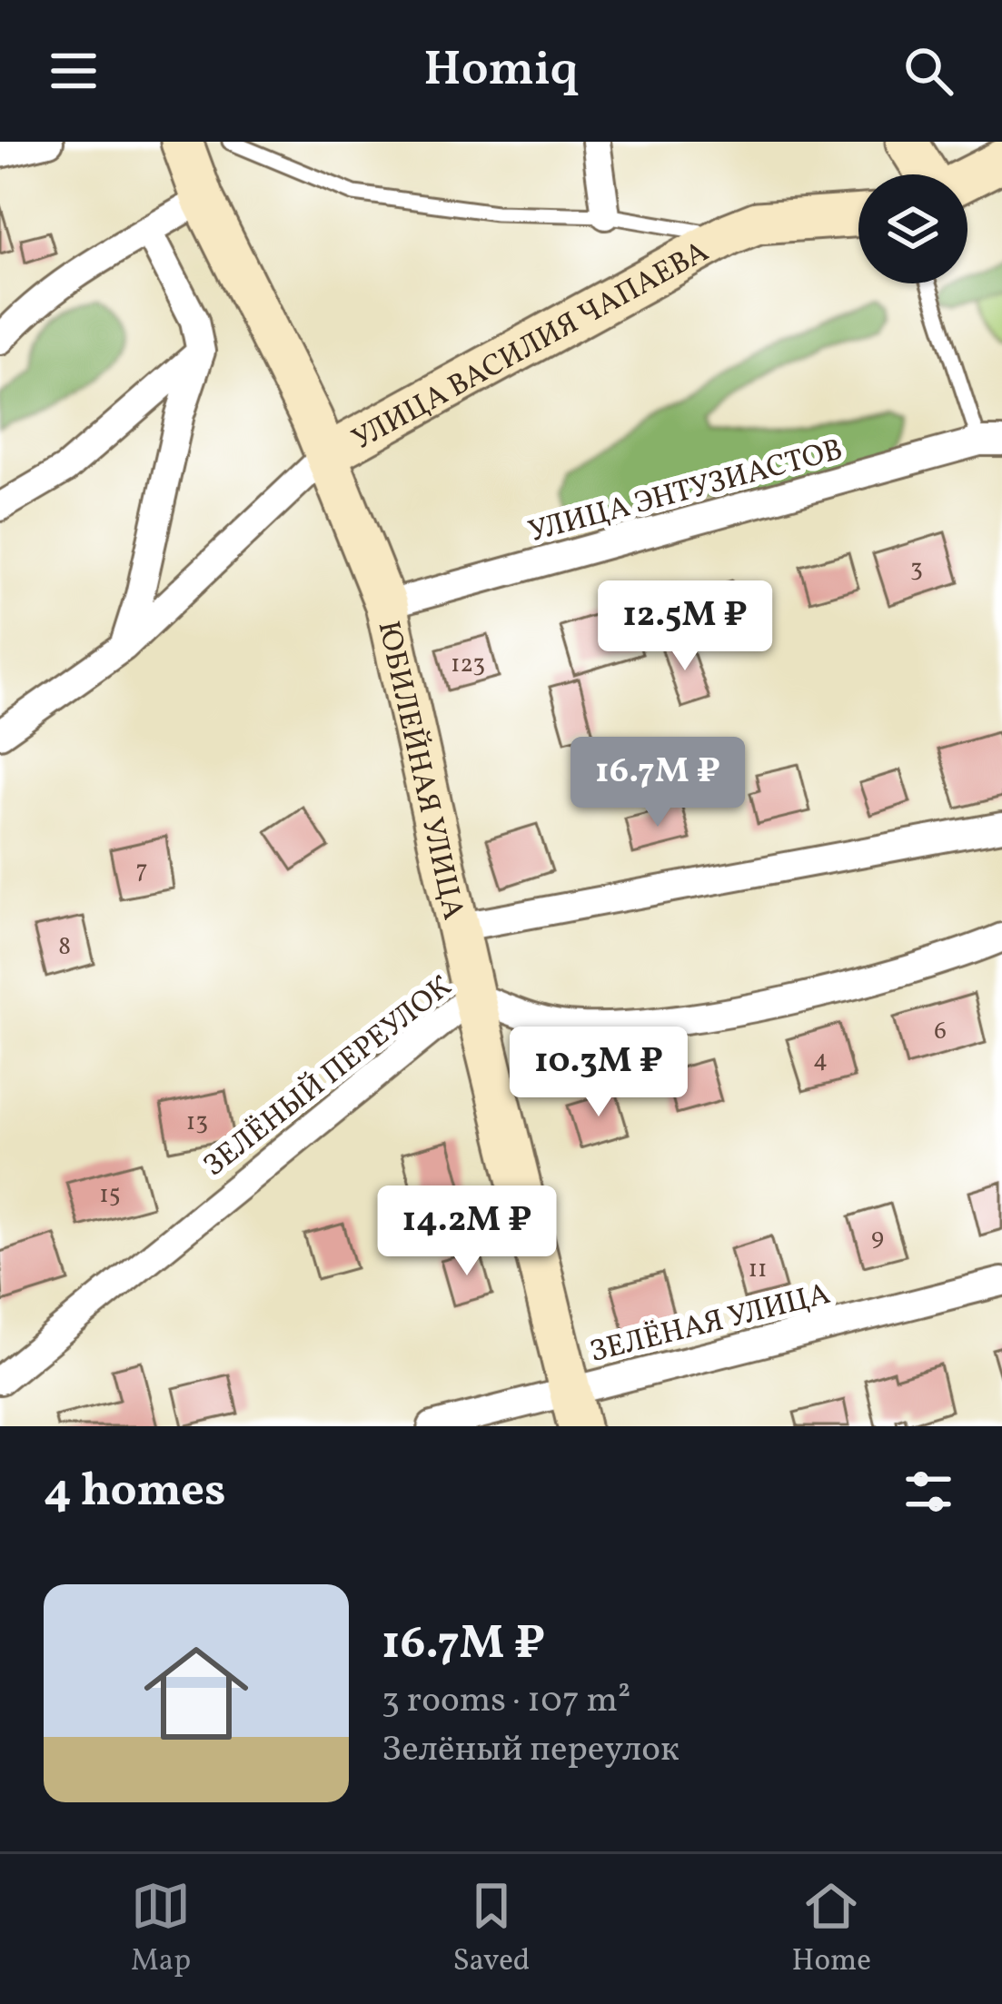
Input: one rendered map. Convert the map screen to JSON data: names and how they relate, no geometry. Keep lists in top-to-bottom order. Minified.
{"streets":{"street":["УЛИЦА ВАСИЛИЯ ЧАПАЕВА","УЛИЦА ЭНТУЗИАСТОВ","ЮБИЛЕЙНАЯ УЛИЦА","ЗЕЛЁНЫЙ ПЕРЕУЛОК","ЗЕЛЁНАЯ УЛИЦА"]},"crossings":[["УЛИЦА ВАСИЛИЯ ЧАПАЕВА","ЮБИЛЕЙНАЯ УЛИЦА"],["УЛИЦА ЭНТУЗИАСТОВ","ЮБИЛЕЙНАЯ УЛИЦА"],["ЮБИЛЕЙНАЯ УЛИЦА","ЗЕЛЁНЫЙ ПЕРЕУЛОК"],["ЮБИЛЕЙНАЯ УЛИЦА","ЗЕЛЁНАЯ УЛИЦА"]],"house_numbers":["3","123","7","8","6","4","13","15","9","11"],"page":{"header":"Homiq","price":["12.5M ₽","16.7M ₽","10.3M ₽","14.2M ₽"],"heading":"4 homes","list":[{"name":"16.7M ₽","note":"3 rooms · 107 m² · Зелёный переулок"}],"tabs":["Map","Saved","Home"]}}
